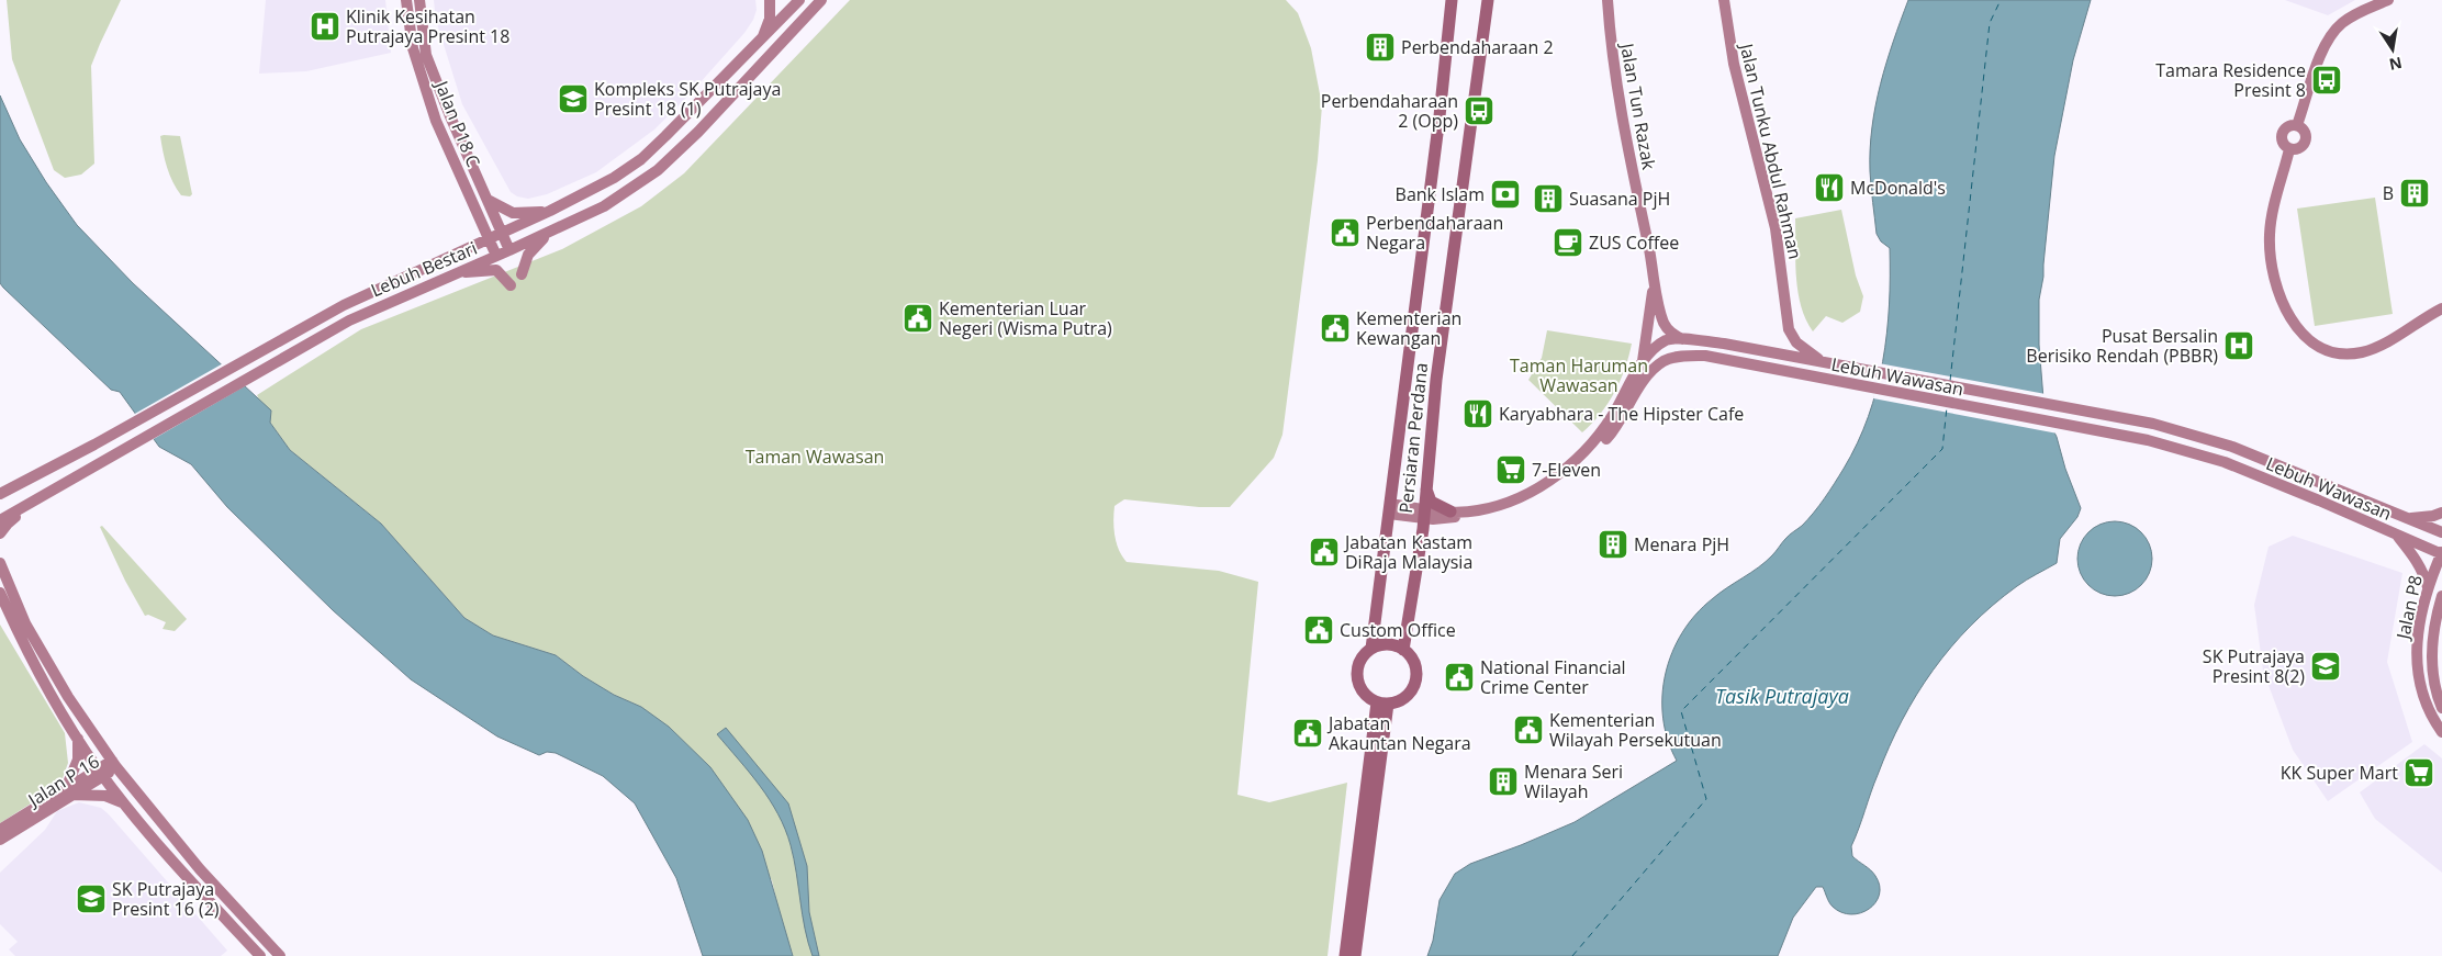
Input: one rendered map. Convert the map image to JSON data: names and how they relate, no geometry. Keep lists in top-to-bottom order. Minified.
{"streets":{"main road":["Jalan Tun Razak","Jalan P18 C","Jalan Tunku Abdul Rahman","Lebuh Bestari","Lebuh Wawasan","Persiaran Perdana","Jalan P8","Jalan P 16"]},"crossings":[["Jalan Tun Razak","Lebuh Wawasan"],["Jalan P18 C","Lebuh Bestari"],["Jalan Tunku Abdul Rahman","Lebuh Wawasan"],["Lebuh Wawasan","Persiaran Perdana"],["Lebuh Wawasan","Jalan P8"]],"water":["Tasik Putrajaya"],"parks":["Taman Haruman Wawasan","Taman Wawasan"],"places":{"hospital":["Klinik Kesihatan Putrajaya Presint 18","Pusat Bersalin Berisiko Rendah (PBBR)"],"building":["Perbendaharaan 2","B","Suasana PjH","Menara PjH","Menara Seri Wilayah"],"bus stop":["Tamara Residence Presint 8","Perbendaharaan 2 (Opp)"],"school or university":["Kompleks SK Putrajaya Presint 18 (1)","SK Putrajaya Presint 8(2)","SK Putrajaya Presint 16 (2)"],"restaurant":["McDonald's","Karyabhara - The Hipster Cafe"],"bank":["Bank Islam"],"public building":["Perbendaharaan Negara","Kementerian Luar Negeri (Wisma Putra)","Kementerian Kewangan","Jabatan Kastam DiRaja Malaysia","Custom Office","National Financial Crime Center","Kementerian Wilayah Persekutuan","Jabatan Akauntan Negara"],"cafe":["ZUS Coffee"],"supermarket":["7-Eleven","KK Super Mart"]},"north":"bottom"}
